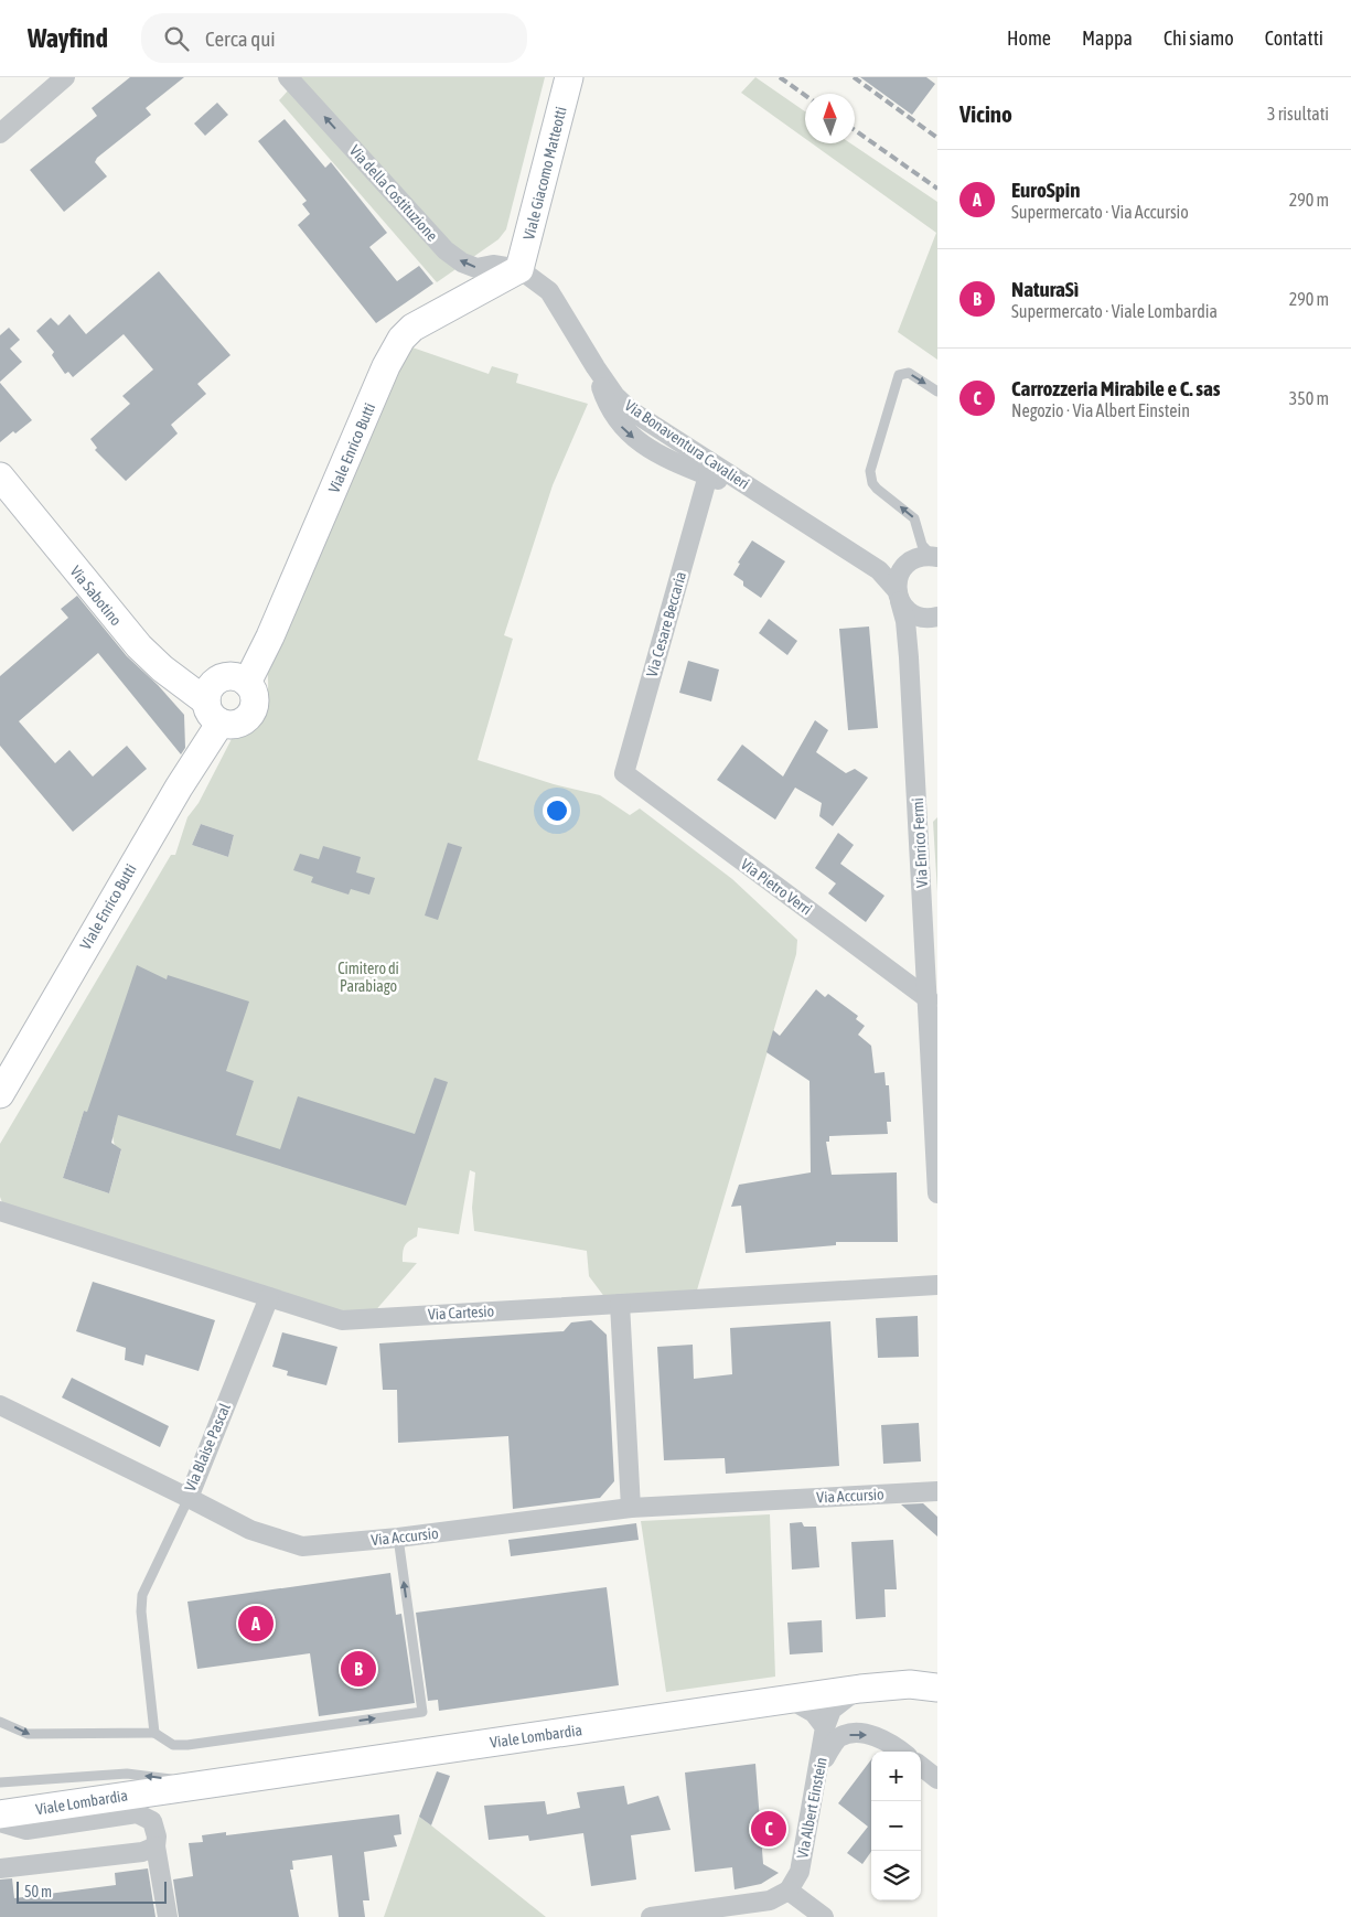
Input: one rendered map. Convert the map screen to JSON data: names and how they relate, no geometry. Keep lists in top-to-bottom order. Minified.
{"streets":{"street":["Viale Giacomo Matteotti","Via della Costituzione","Via Bonaventura Cavalieri","Viale Enrico Butti","Via Sabotino","Via Cesare Beccaria","Via Enrico Fermi","Via Pietro Verri","Via Cartesio","Via Blaise Pascal","Via Accursio","Viale Lombardia","Via Albert Einstein"]},"crossings":[["Viale Giacomo Matteotti","Via della Costituzione"],["Viale Giacomo Matteotti","Via Bonaventura Cavalieri"],["Viale Giacomo Matteotti","Viale Enrico Butti"],["Via della Costituzione","Via Bonaventura Cavalieri"],["Via della Costituzione","Viale Enrico Butti"],["Via Bonaventura Cavalieri","Viale Enrico Butti"],["Via Bonaventura Cavalieri","Via Cesare Beccaria"],["Via Bonaventura Cavalieri","Via Enrico Fermi"],["Viale Enrico Butti","Via Sabotino"],["Via Cesare Beccaria","Via Pietro Verri"],["Via Enrico Fermi","Via Pietro Verri"],["Via Cartesio","Via Blaise Pascal"],["Via Blaise Pascal","Via Accursio"]],"one_way":["Via della Costituzione"],"parks":["Cimitero di Parabiago"],"scale_bar":"50 m","north":"top","page":{"header":"Wayfind","search":"Cerca qui","nav":["Home","Mappa","Chi siamo","Contatti"],"heading":["Vicino","3 risultati"],"list":[{"mark":"A","name":"EuroSpin","note":"Supermercato · Via Accursio","value":"290 m"},{"mark":"B","name":"NaturaSì","note":"Supermercato · Viale Lombardia","value":"290 m"},{"mark":"C","name":"Carrozzeria Mirabile e C. sas","note":"Negozio · Via Albert Einstein","value":"350 m"}],"pins":["A","B","C"],"map_buttons":["+","−"],"scale":"50 m"}}
